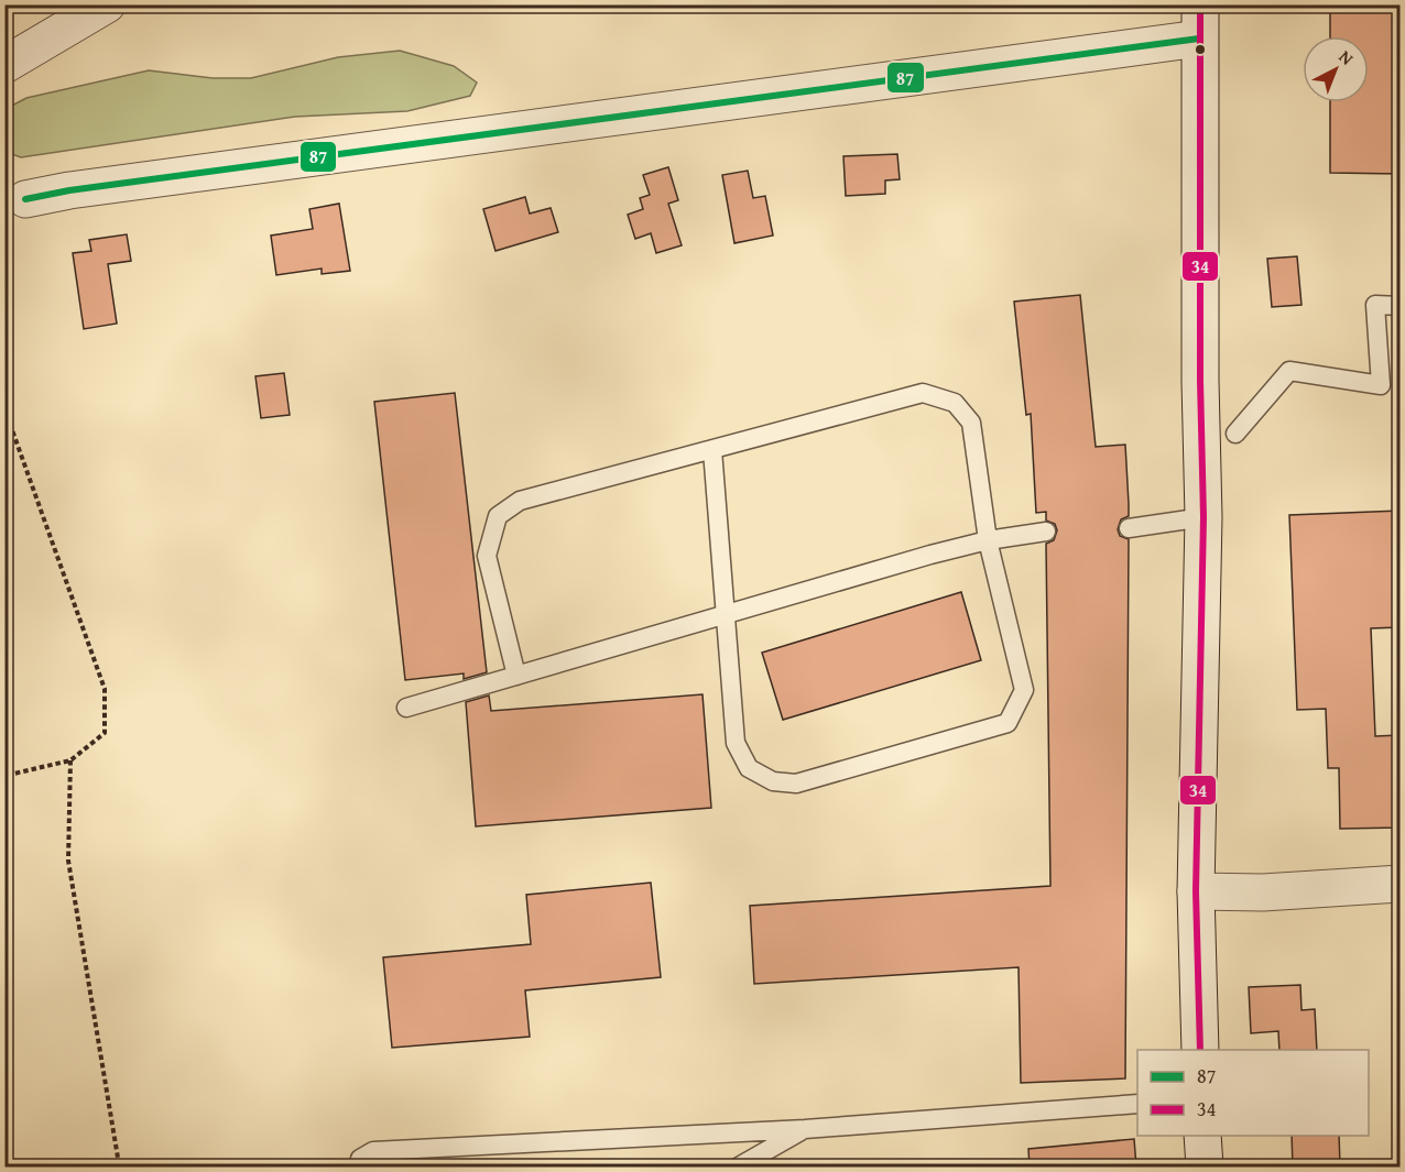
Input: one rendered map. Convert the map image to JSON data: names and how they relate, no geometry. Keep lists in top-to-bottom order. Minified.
{"lines":["transit line 34","transit line 87"],"legend":["87","34"],"north":"top right"}
